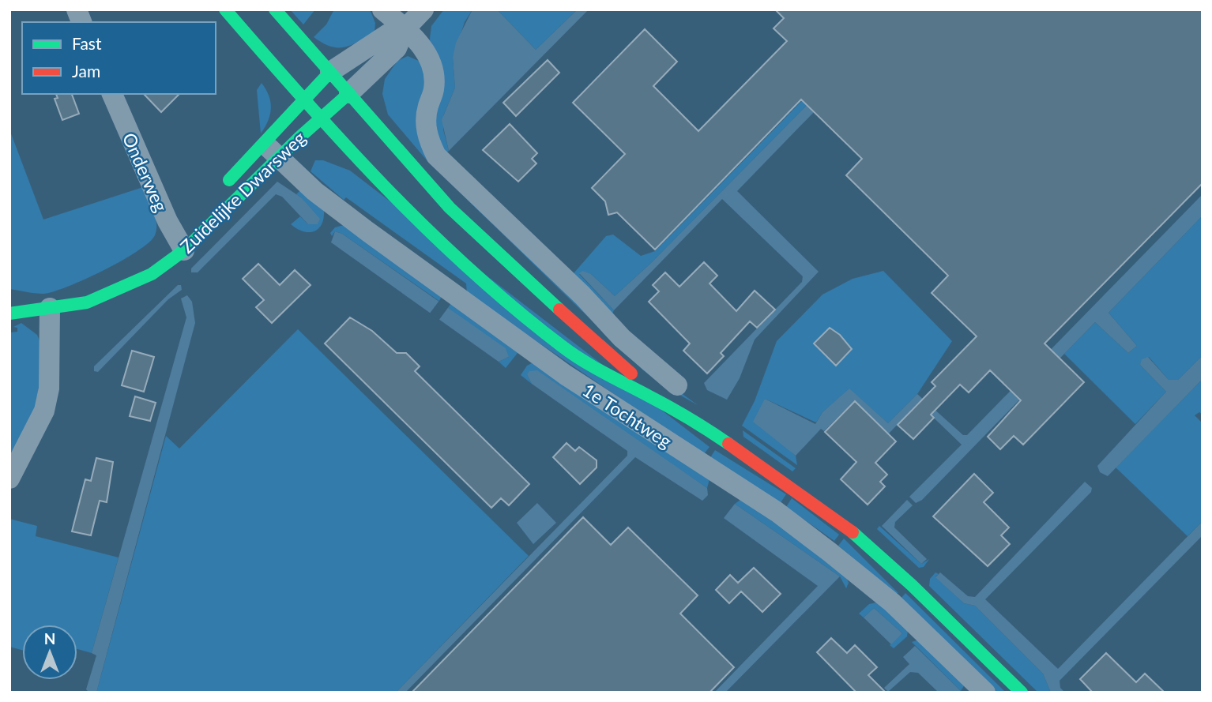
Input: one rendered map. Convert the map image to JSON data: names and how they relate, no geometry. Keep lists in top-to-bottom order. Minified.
{"streets":{"main road":["Zuidelijke Dwarsweg","1e Tochtweg"],"street":["Onderweg"]},"crossings":[["Onderweg","Zuidelijke Dwarsweg"],["Zuidelijke Dwarsweg","1e Tochtweg"]],"legend":["Fast","Jam"],"north":"top"}
